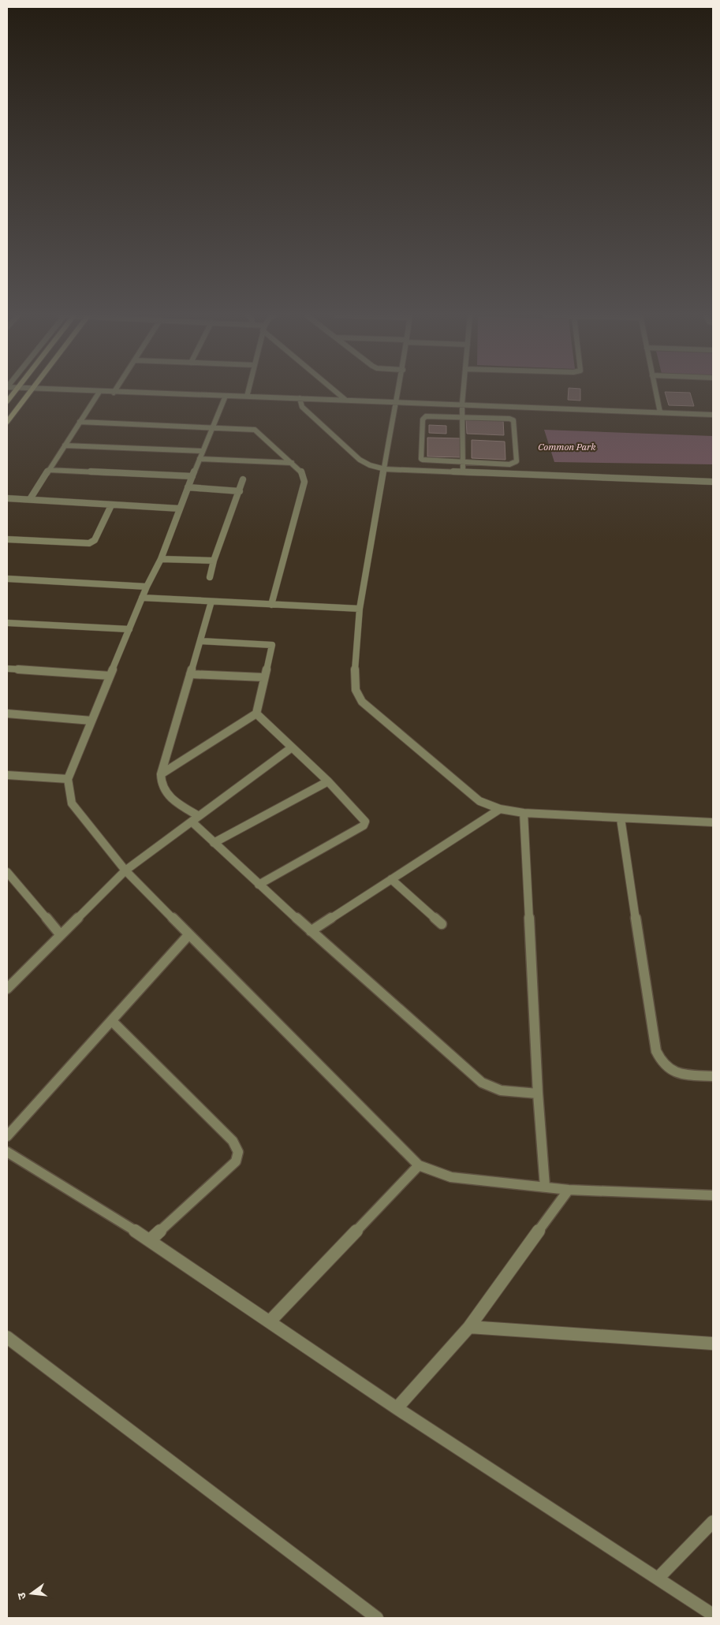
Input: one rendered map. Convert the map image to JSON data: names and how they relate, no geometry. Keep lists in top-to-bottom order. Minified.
{"parks":["Common Park"],"north":"left"}
